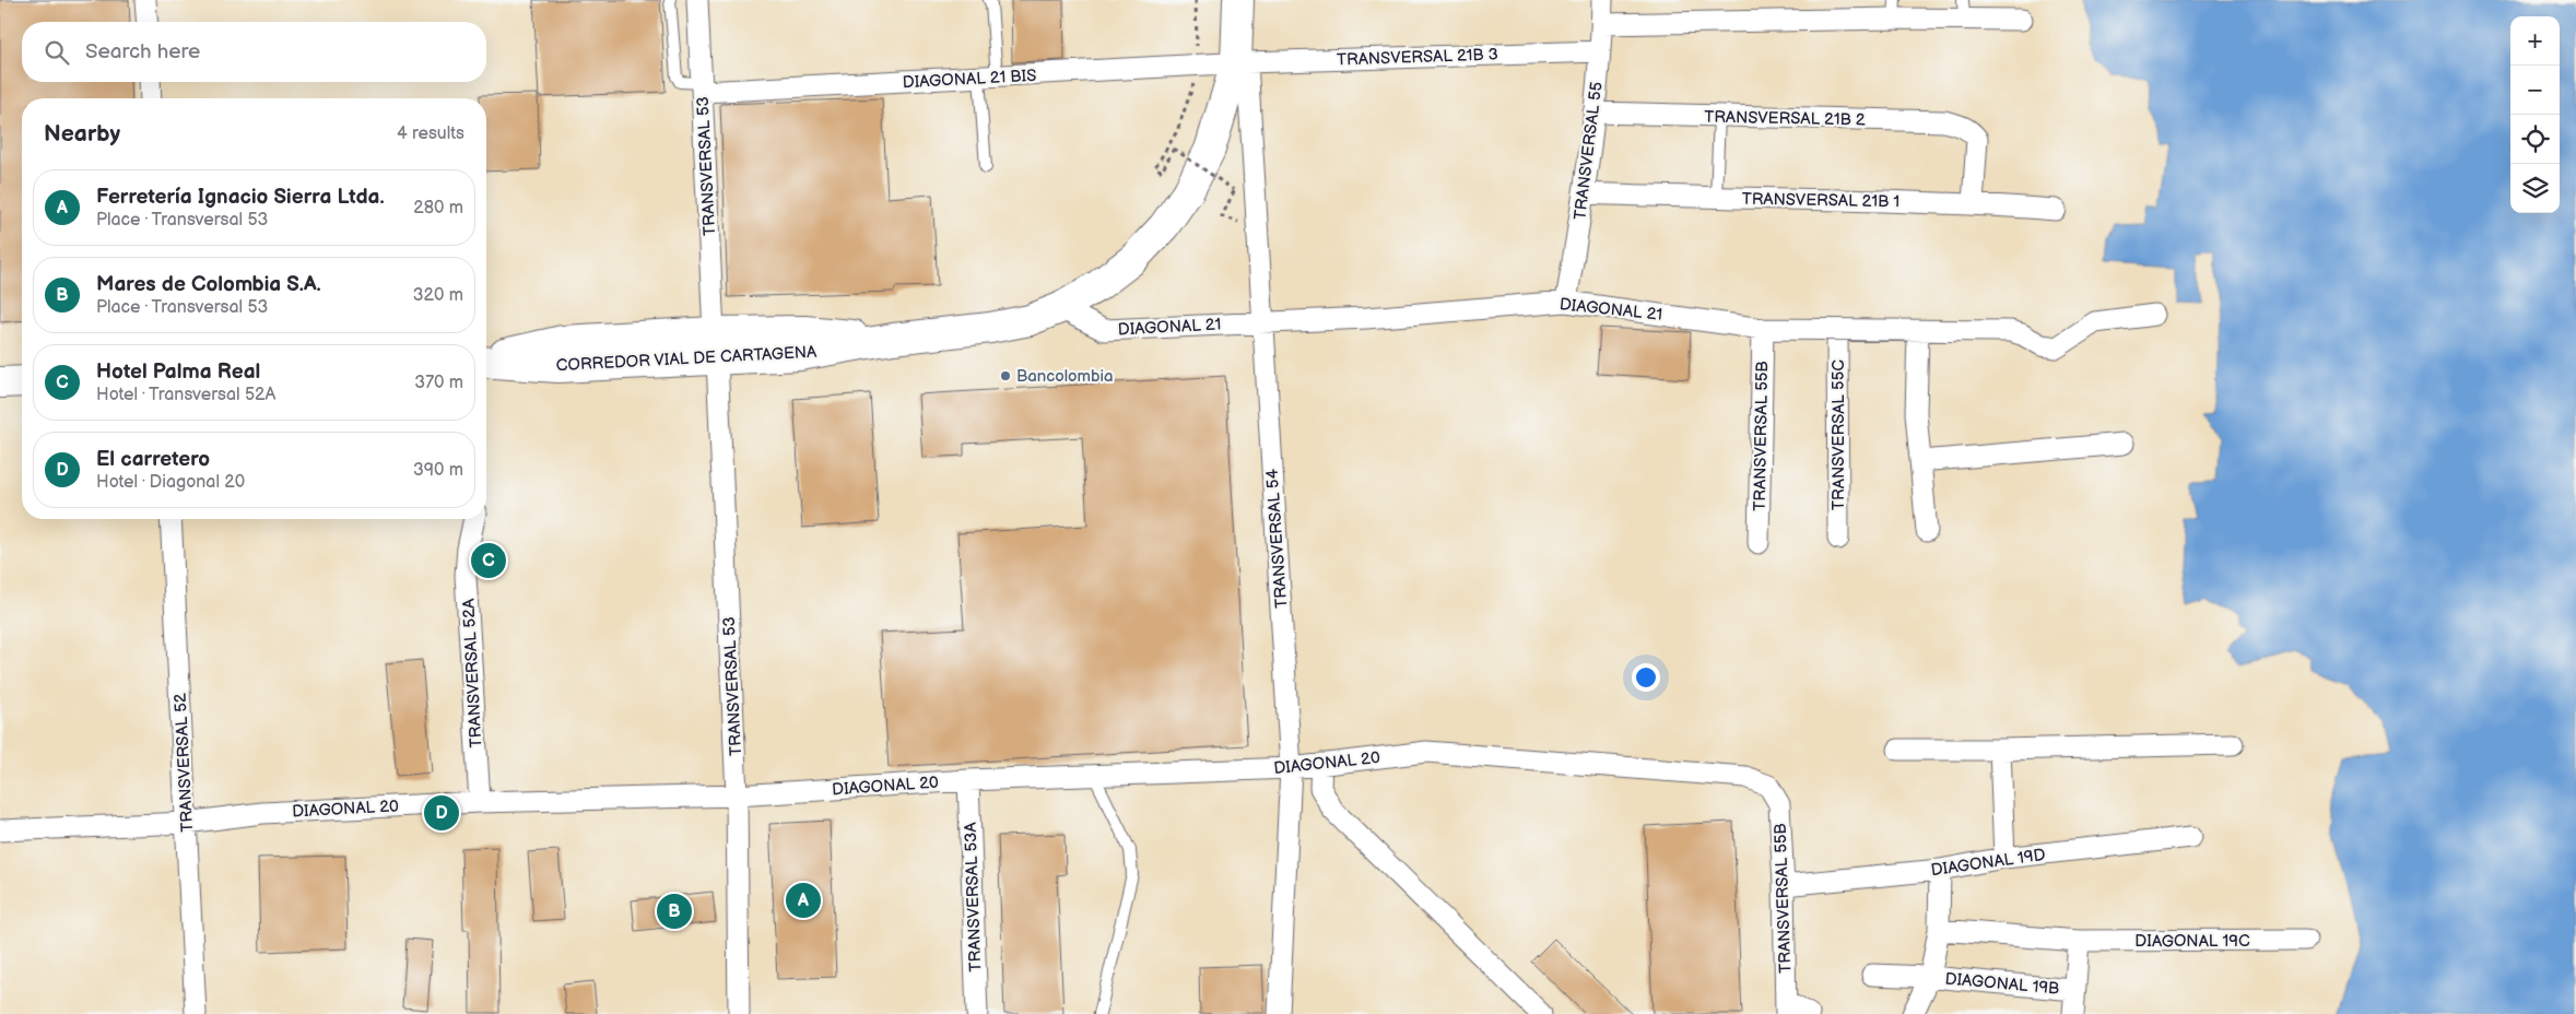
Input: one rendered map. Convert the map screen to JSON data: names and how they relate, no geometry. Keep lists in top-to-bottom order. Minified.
{"streets":{"main road":["CORREDOR VIAL DE CARTAGENA"],"street":["TRANSVERSAL 21B 3","DIAGONAL 21 BIS","TRANSVERSAL 21B 2","TRANSVERSAL 55","TRANSVERSAL 53","TRANSVERSAL 21B 1","DIAGONAL 21","TRANSVERSAL 55C","TRANSVERSAL 55B","TRANSVERSAL 54","TRANSVERSAL 52A","TRANSVERSAL 52","DIAGONAL 20","DIAGONAL 19D","TRANSVERSAL 53A","DIAGONAL 19C","DIAGONAL 19B"]},"crossings":[["TRANSVERSAL 21B 3","DIAGONAL 21 BIS"],["TRANSVERSAL 21B 3","TRANSVERSAL 55"],["TRANSVERSAL 21B 3","CORREDOR VIAL DE CARTAGENA"],["TRANSVERSAL 21B 3","TRANSVERSAL 54"],["DIAGONAL 21 BIS","TRANSVERSAL 53"],["DIAGONAL 21 BIS","CORREDOR VIAL DE CARTAGENA"],["DIAGONAL 21 BIS","TRANSVERSAL 54"],["TRANSVERSAL 21B 2","TRANSVERSAL 55"],["TRANSVERSAL 21B 2","TRANSVERSAL 21B 1"],["TRANSVERSAL 55","TRANSVERSAL 21B 1"],["TRANSVERSAL 55","DIAGONAL 21"],["TRANSVERSAL 53","CORREDOR VIAL DE CARTAGENA"],["TRANSVERSAL 53","DIAGONAL 20"],["DIAGONAL 21","CORREDOR VIAL DE CARTAGENA"],["DIAGONAL 21","TRANSVERSAL 55C"],["DIAGONAL 21","TRANSVERSAL 55B"],["DIAGONAL 21","TRANSVERSAL 54"],["CORREDOR VIAL DE CARTAGENA","TRANSVERSAL 54"],["TRANSVERSAL 55B","DIAGONAL 20"],["TRANSVERSAL 55B","DIAGONAL 19D"],["TRANSVERSAL 54","DIAGONAL 20"],["TRANSVERSAL 52A","DIAGONAL 20"],["TRANSVERSAL 52","DIAGONAL 20"],["DIAGONAL 20","TRANSVERSAL 53A"]],"places":["Bancolombia"],"page":{"map_buttons":["+","−"],"search":"Search here","heading":["Nearby","4 results"],"list":[{"mark":"A","name":"Ferretería Ignacio Sierra Ltda.","note":"Place · Transversal 53","value":"280 m"},{"mark":"B","name":"Mares de Colombia S.A.","note":"Place · Transversal 53","value":"320 m"},{"mark":"C","name":"Hotel Palma Real","note":"Hotel · Transversal 52A","value":"370 m"},{"mark":"D","name":"El carretero","note":"Hotel · Diagonal 20","value":"390 m"}],"pins":["C","D","A","B"]}}
